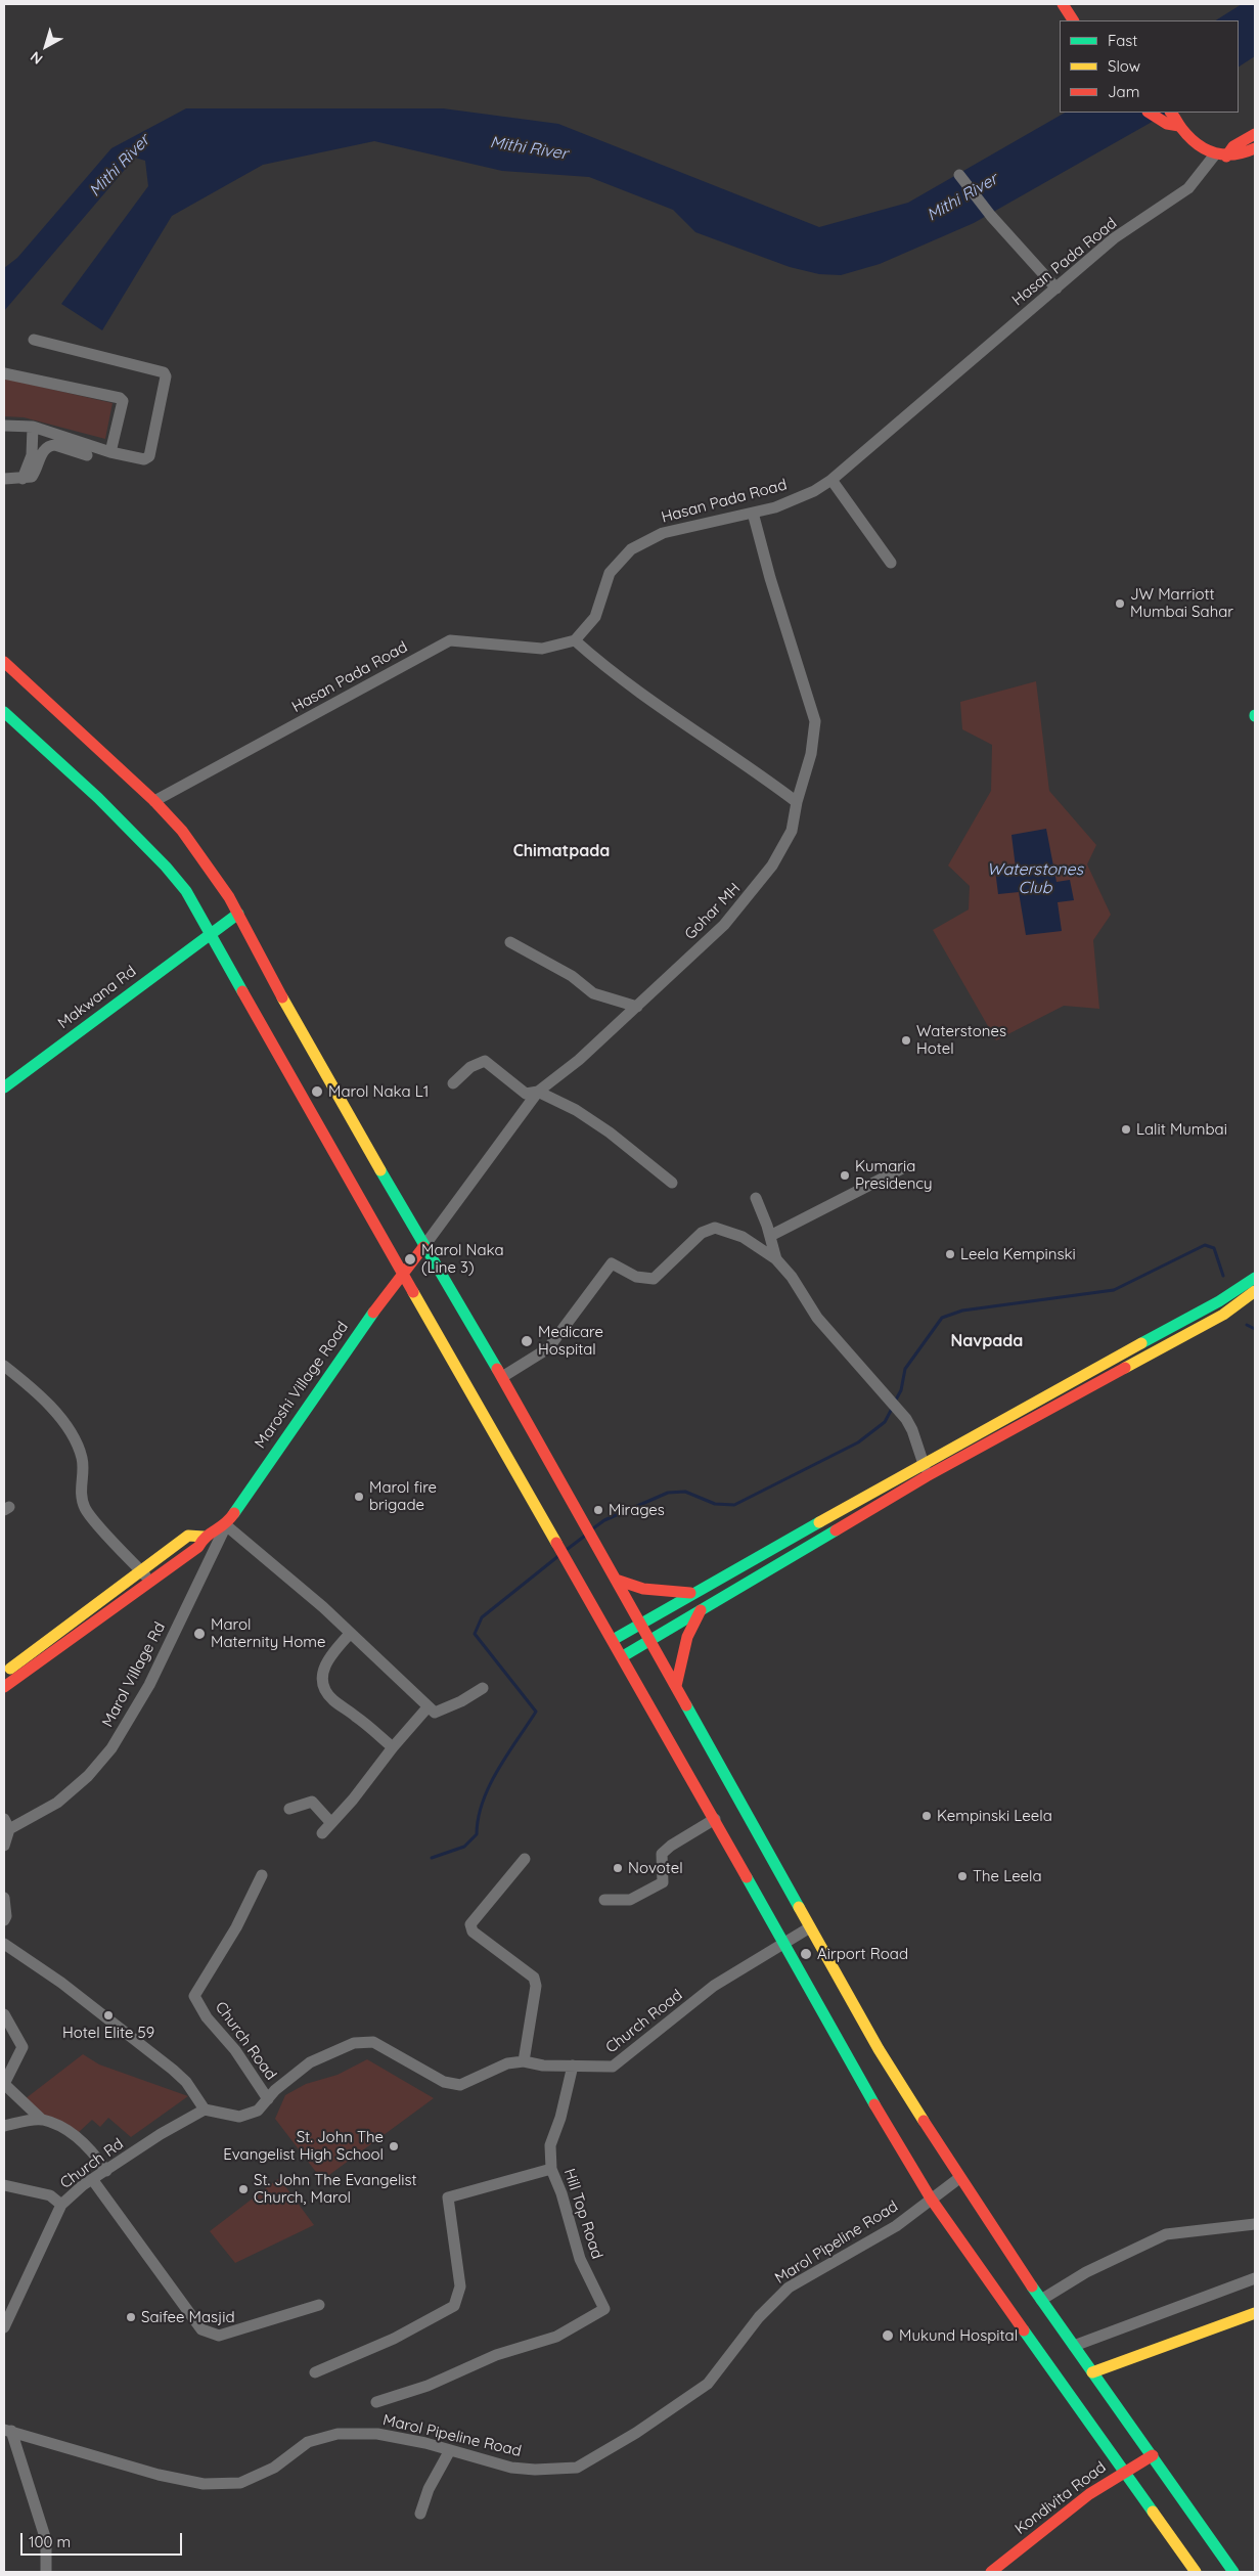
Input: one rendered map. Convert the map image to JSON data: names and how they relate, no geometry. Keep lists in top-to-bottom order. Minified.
{"streets":{"main road":["Makwana Rd","Maroshi Village Road","Kondivita Road"],"street":["Hasan Pada Road","Gohar MH","Marol Village Rd","Church Road","Church Rd","Hill Top Road","Marol Pipeline Road"]},"crossings":[["Hasan Pada Road","Gohar MH"],["Gohar MH","Maroshi Village Road"],["Maroshi Village Road","Marol Village Rd"],["Church Road","Hill Top Road"]],"districts":["Chimatpada","Navpada"],"water":["Mithi River","Waterstones Club"],"places":["JW Marriott Mumbai Sahar","Waterstones Hotel","Marol Naka L1","Lalit Mumbai","Kumaria Presidency","Leela Kempinski","Marol Naka (Line 3)","Medicare Hospital","Marol fire brigade","Mirages","Marol Maternity Home","Kempinski Leela","Novotel","The Leela","Airport Road","Hotel Elite 59","St. John The Evangelist High School","St. John The Evangelist Church, Marol","Saifee Masjid","Mukund Hospital"],"legend":["Fast","Slow","Jam"],"scale_bar":"100 m","north":"bottom left"}
